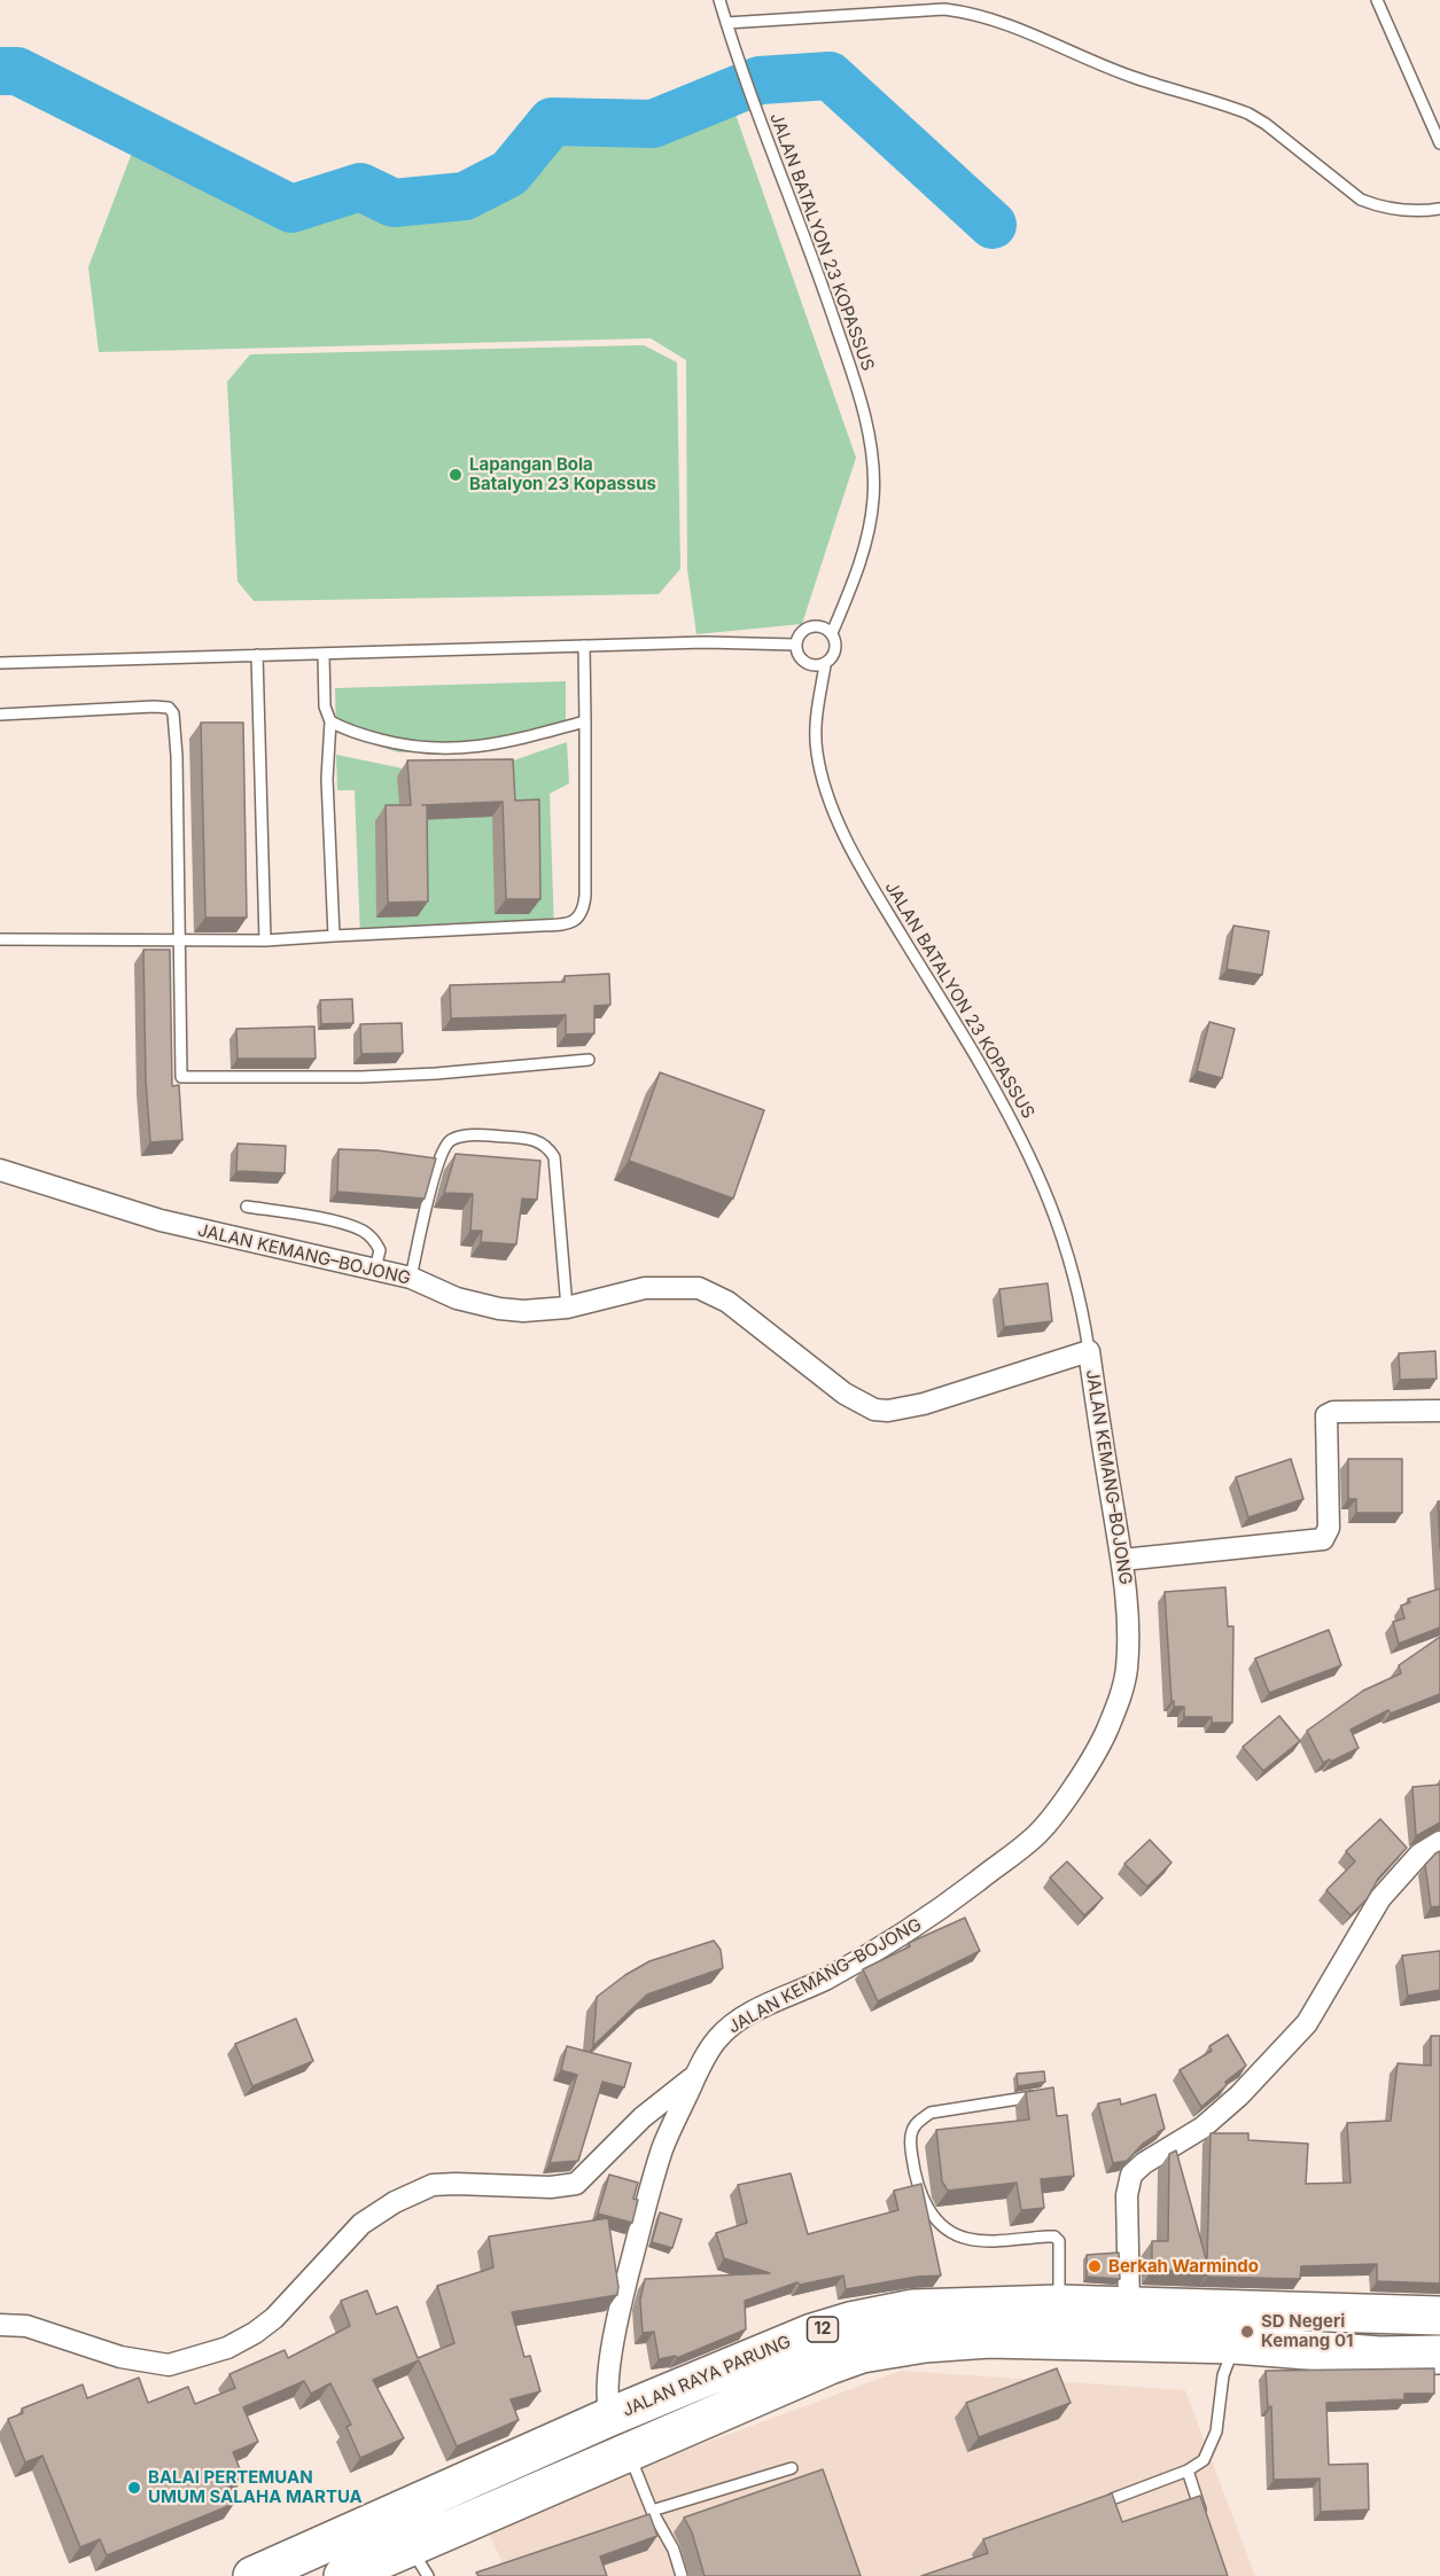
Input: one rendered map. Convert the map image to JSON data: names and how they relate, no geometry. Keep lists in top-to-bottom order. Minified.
{"streets":{"highway":["12","JALAN RAYA PARUNG"],"street":["JALAN KEMANG–BOJONG"],"lane":["JALAN BATALYON 23 KOPASSUS"]},"crossings":[["JALAN BATALYON 23 KOPASSUS","JALAN KEMANG–BOJONG"],["JALAN KEMANG–BOJONG","12"],["JALAN KEMANG–BOJONG","JALAN RAYA PARUNG"]],"places":["Lapangan Bola Batalyon 23 Kopassus","Berkah Warmindo","SD Negeri Kemang 01","BALAI PERTEMUAN UMUM SALAHA MARTUA"]}
